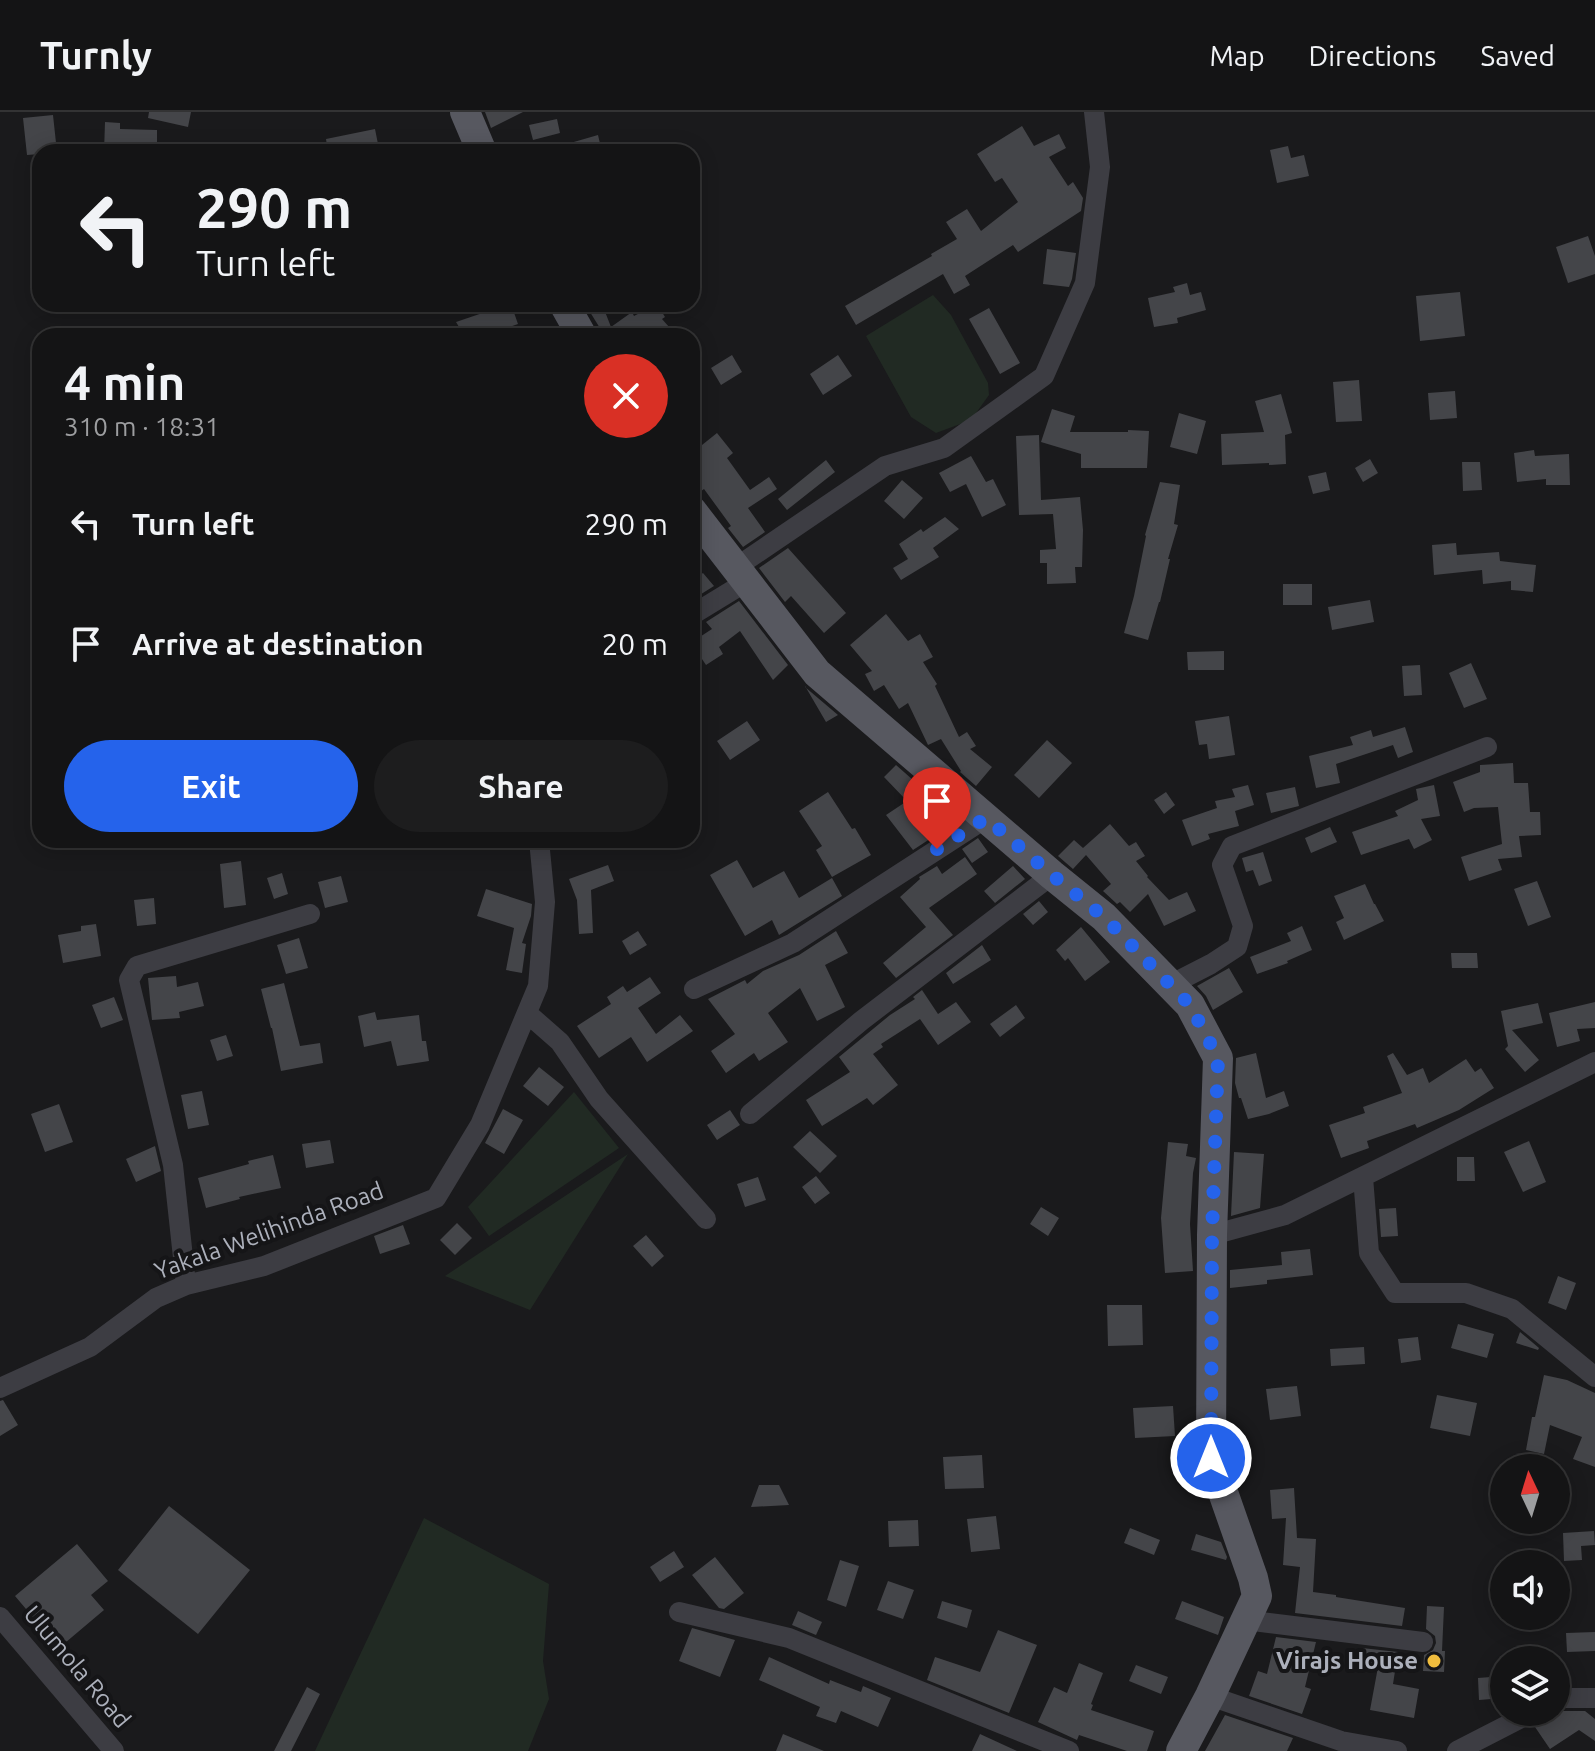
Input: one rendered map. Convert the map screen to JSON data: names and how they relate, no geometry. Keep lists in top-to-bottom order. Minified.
{"streets":{"street":["Yakala Welihinda Road","Ulumola Road"]},"places":["Virajs House"],"north":"top","page":{"header":"Turnly","nav":["Map","Directions","Saved"],"turn":["290 m","Turn left"],"heading":["4 min","310 m · 18:31"],"list":[{"name":"Turn left","value":"290 m"},{"name":"Arrive at destination","value":"20 m"}],"buttons":["Exit","Share"]}}
